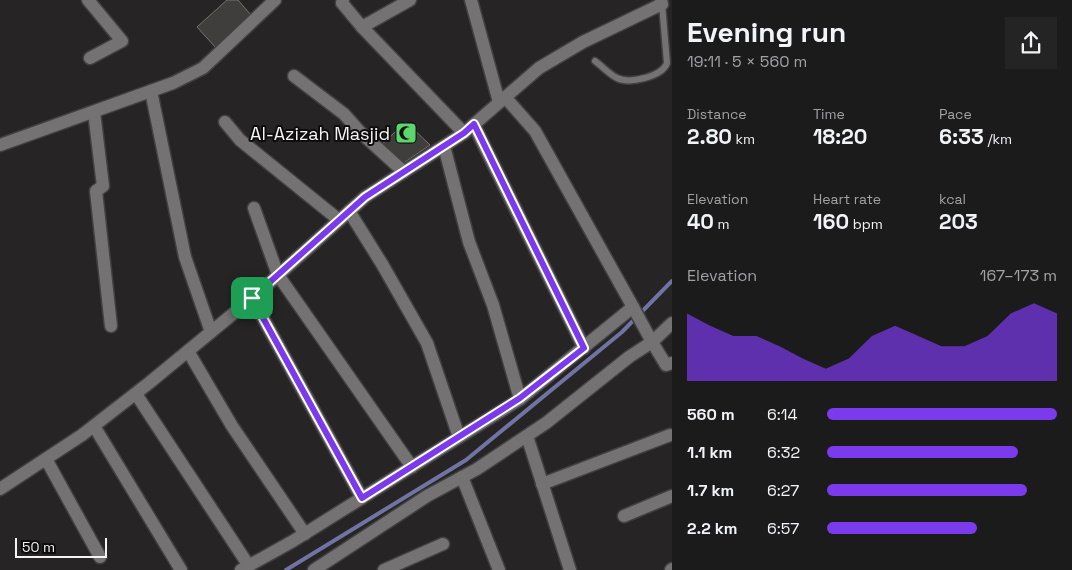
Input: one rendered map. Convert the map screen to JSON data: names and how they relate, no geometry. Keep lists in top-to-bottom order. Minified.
{"places":{"mosque":["Al-Azizah Masjid"]},"scale_bar":"50 m","page":{"heading":["Evening run","19:11 · 5 × 560 m"],"stats":[["Distance","2.80 km"],["Time","18:20"],["Pace","6:33 /km"],["Elevation","40 m"],["Heart rate","160 bpm"],["kcal","203"]],"chart":["Elevation","167–173 m"],"list":[{"name":"560 m","note":"6:14"},{"name":"1.1 km","note":"6:32"},{"name":"1.7 km","note":"6:27"},{"name":"2.2 km","note":"6:57"}],"scale":"50 m"}}
